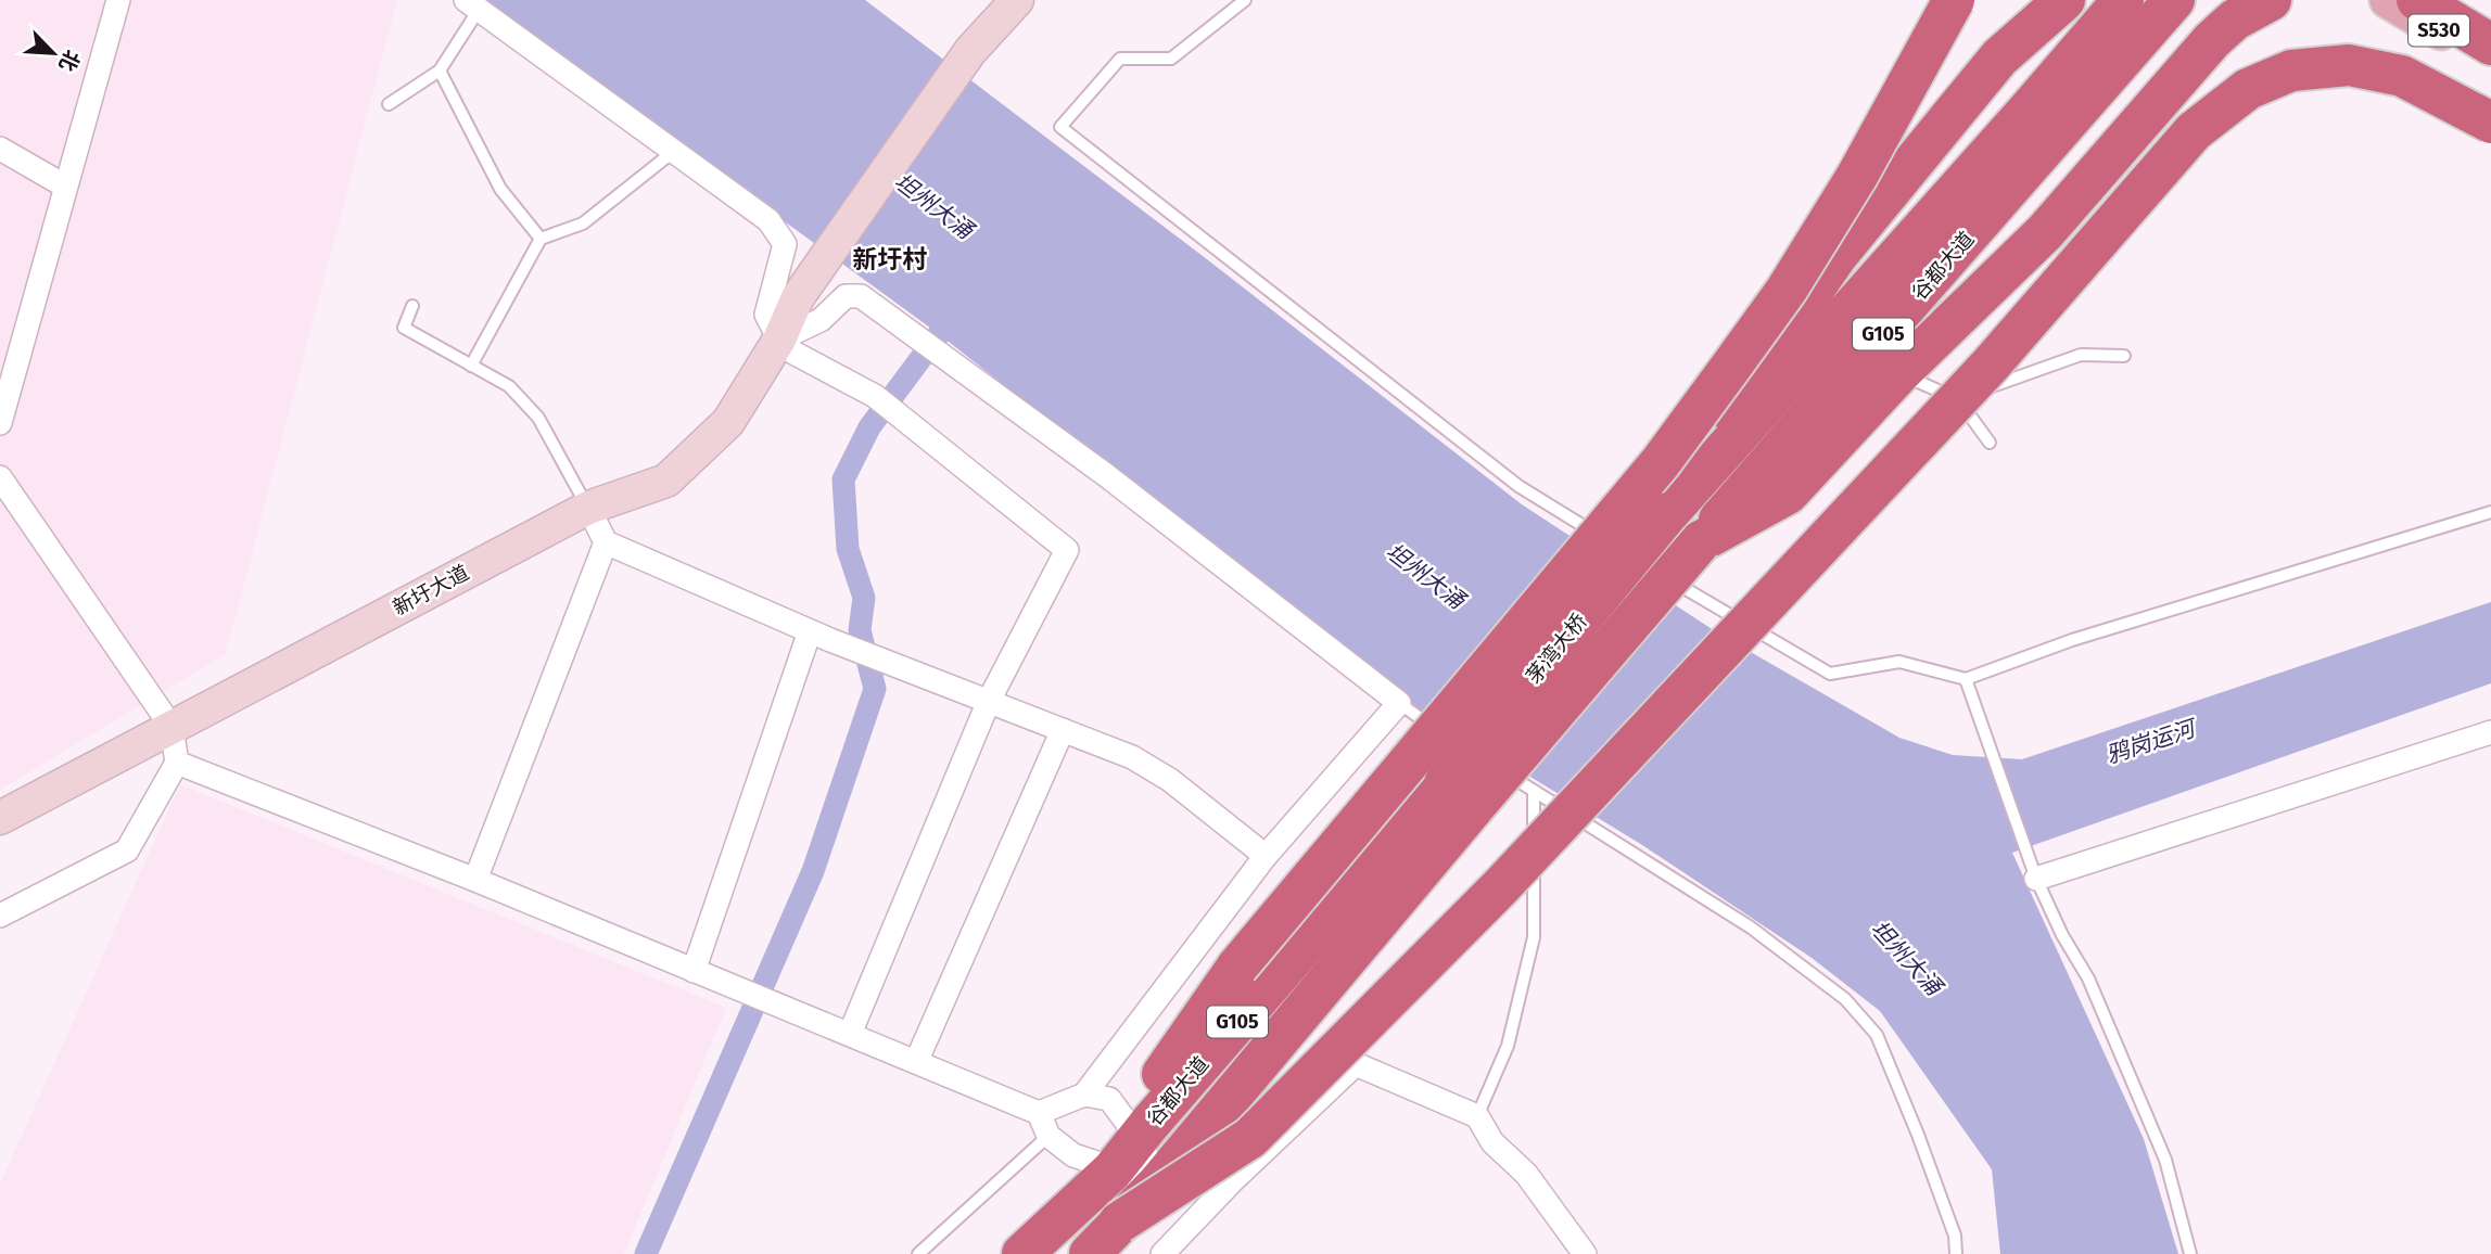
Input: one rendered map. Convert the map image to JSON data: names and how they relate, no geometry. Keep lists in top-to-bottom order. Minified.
{"streets":{"highway":["谷都大道","G105","茅湾大桥"],"main road":["S530"],"street":["新圩大道"]},"crossings":[["谷都大道","G105"],["谷都大道","茅湾大桥"],["G105","茅湾大桥"]],"districts":["新圩村"],"water":["坦州大涌","鸦岗运河"],"north":"bottom right"}
